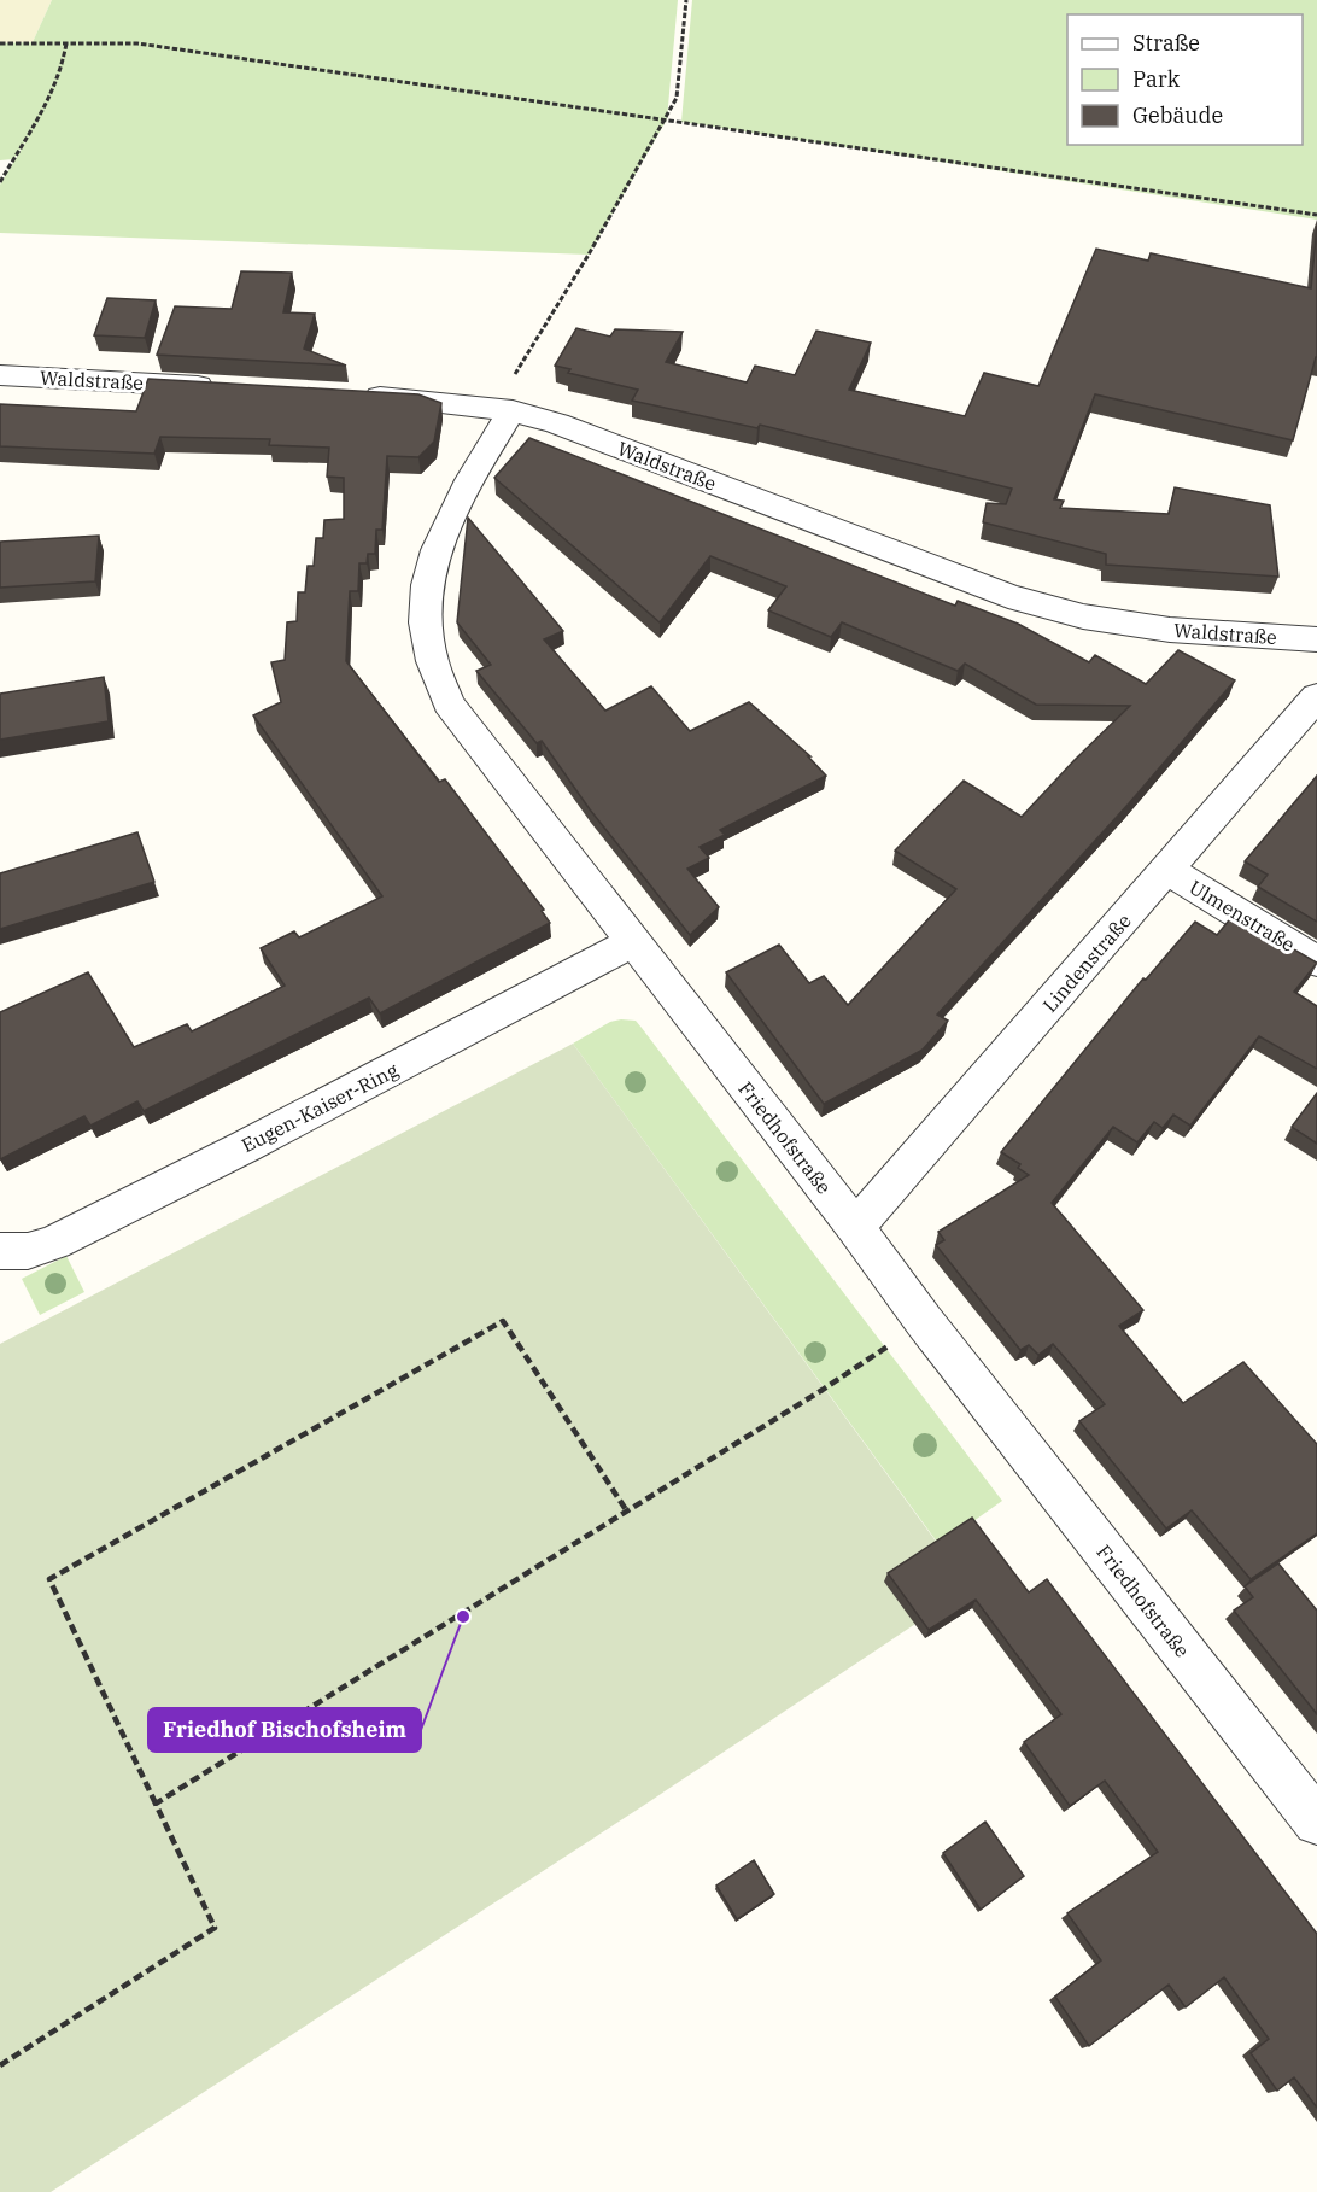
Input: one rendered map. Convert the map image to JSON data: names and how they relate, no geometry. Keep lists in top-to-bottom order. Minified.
{"streets":{"street":["Waldstraße","Ulmenstraße","Lindenstraße","Eugen-Kaiser-Ring","Friedhofstraße"]},"crossings":[["Waldstraße","Friedhofstraße"],["Ulmenstraße","Lindenstraße"],["Lindenstraße","Friedhofstraße"],["Eugen-Kaiser-Ring","Friedhofstraße"]],"places":["Friedhof Bischofsheim"],"legend":["Straße","Park","Gebäude"]}
